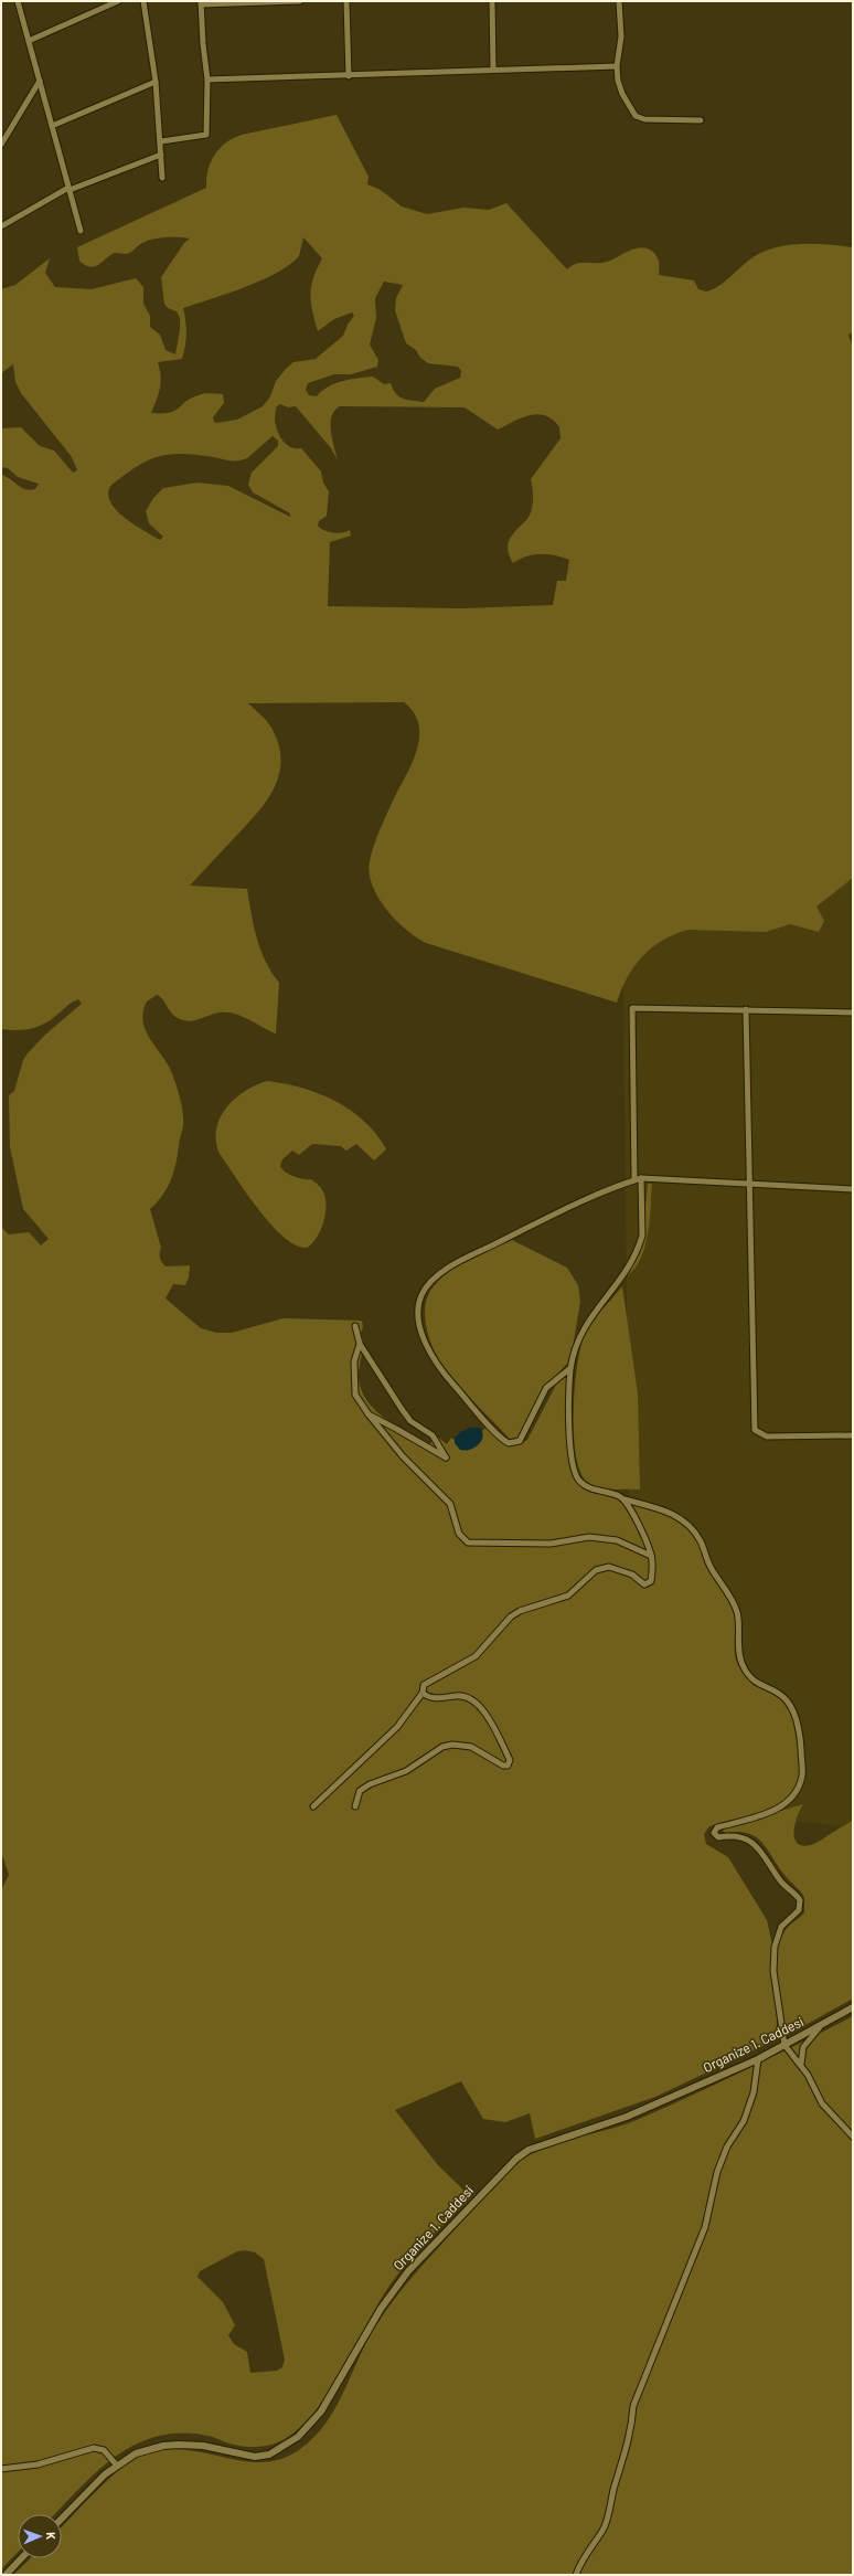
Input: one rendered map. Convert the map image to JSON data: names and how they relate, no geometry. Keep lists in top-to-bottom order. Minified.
{"streets":{"street":["Organize 1. Caddesi"]},"north":"right"}
